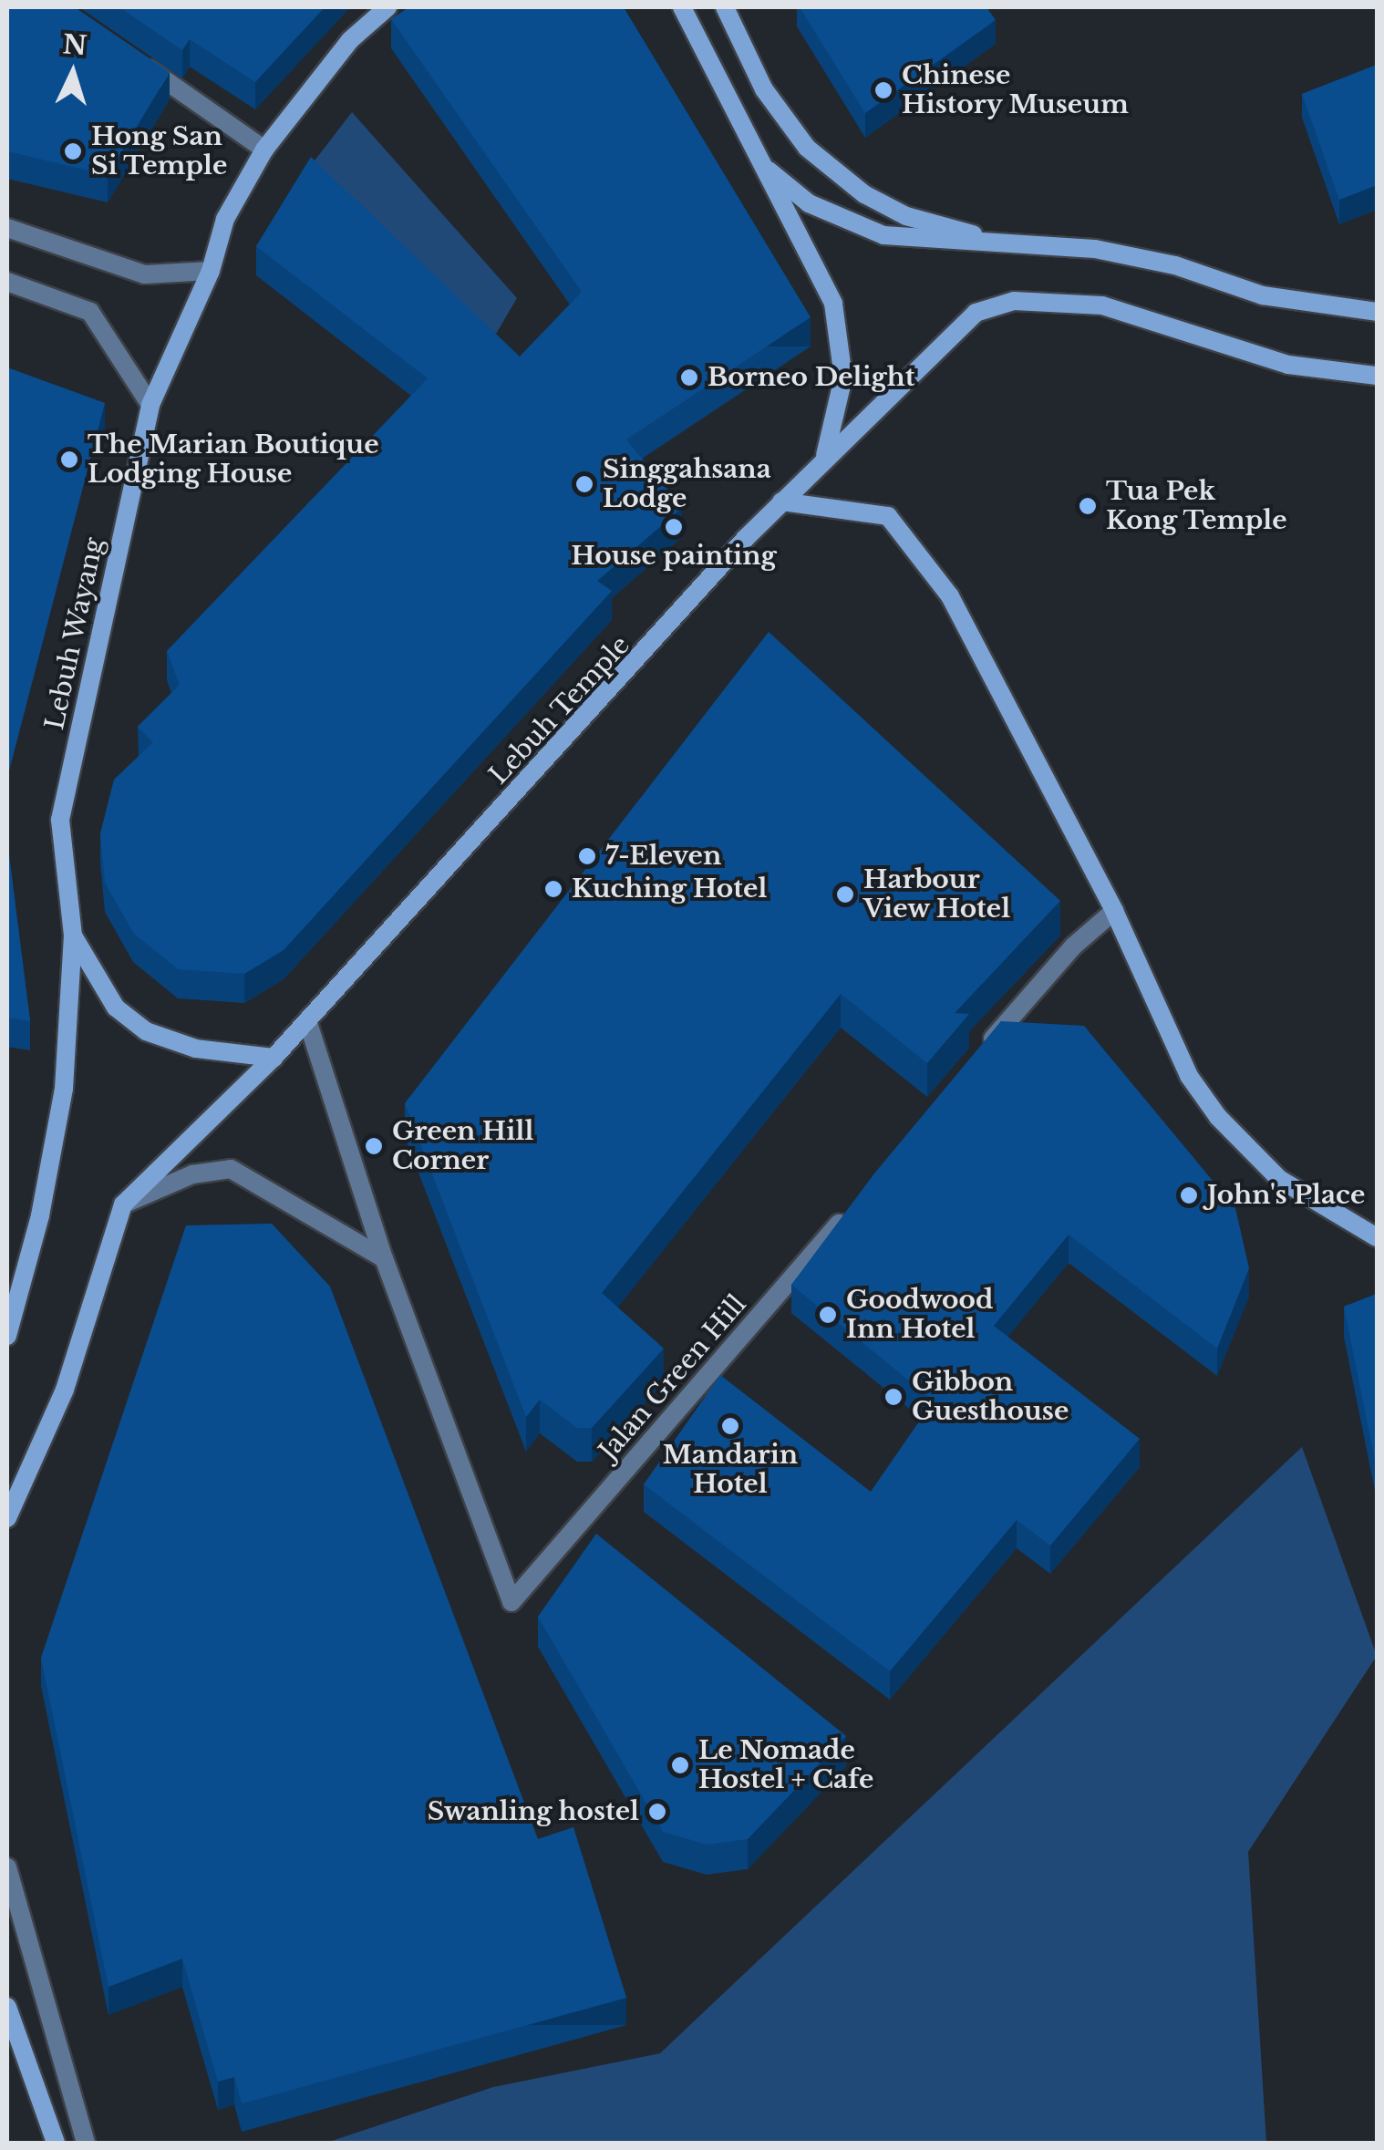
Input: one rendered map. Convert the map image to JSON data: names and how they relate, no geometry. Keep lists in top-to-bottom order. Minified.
{"streets":{"main road":["Lebuh Wayang","Lebuh Temple"],"street":["Jalan Green Hill"]},"crossings":[["Lebuh Temple","Jalan Green Hill"]],"places":["Chinese History Museum","Hong San Si Temple","Borneo Delight","The Marian Boutique Lodging House","Singgahsana Lodge","Tua Pek Kong Temple","House painting","7-Eleven","Kuching Hotel","Harbour View Hotel","Green Hill Corner","John's Place","Goodwood Inn Hotel","Gibbon Guesthouse","Mandarin Hotel","Le Nomade Hostel + Cafe","Swanling hostel"],"north":"top"}
